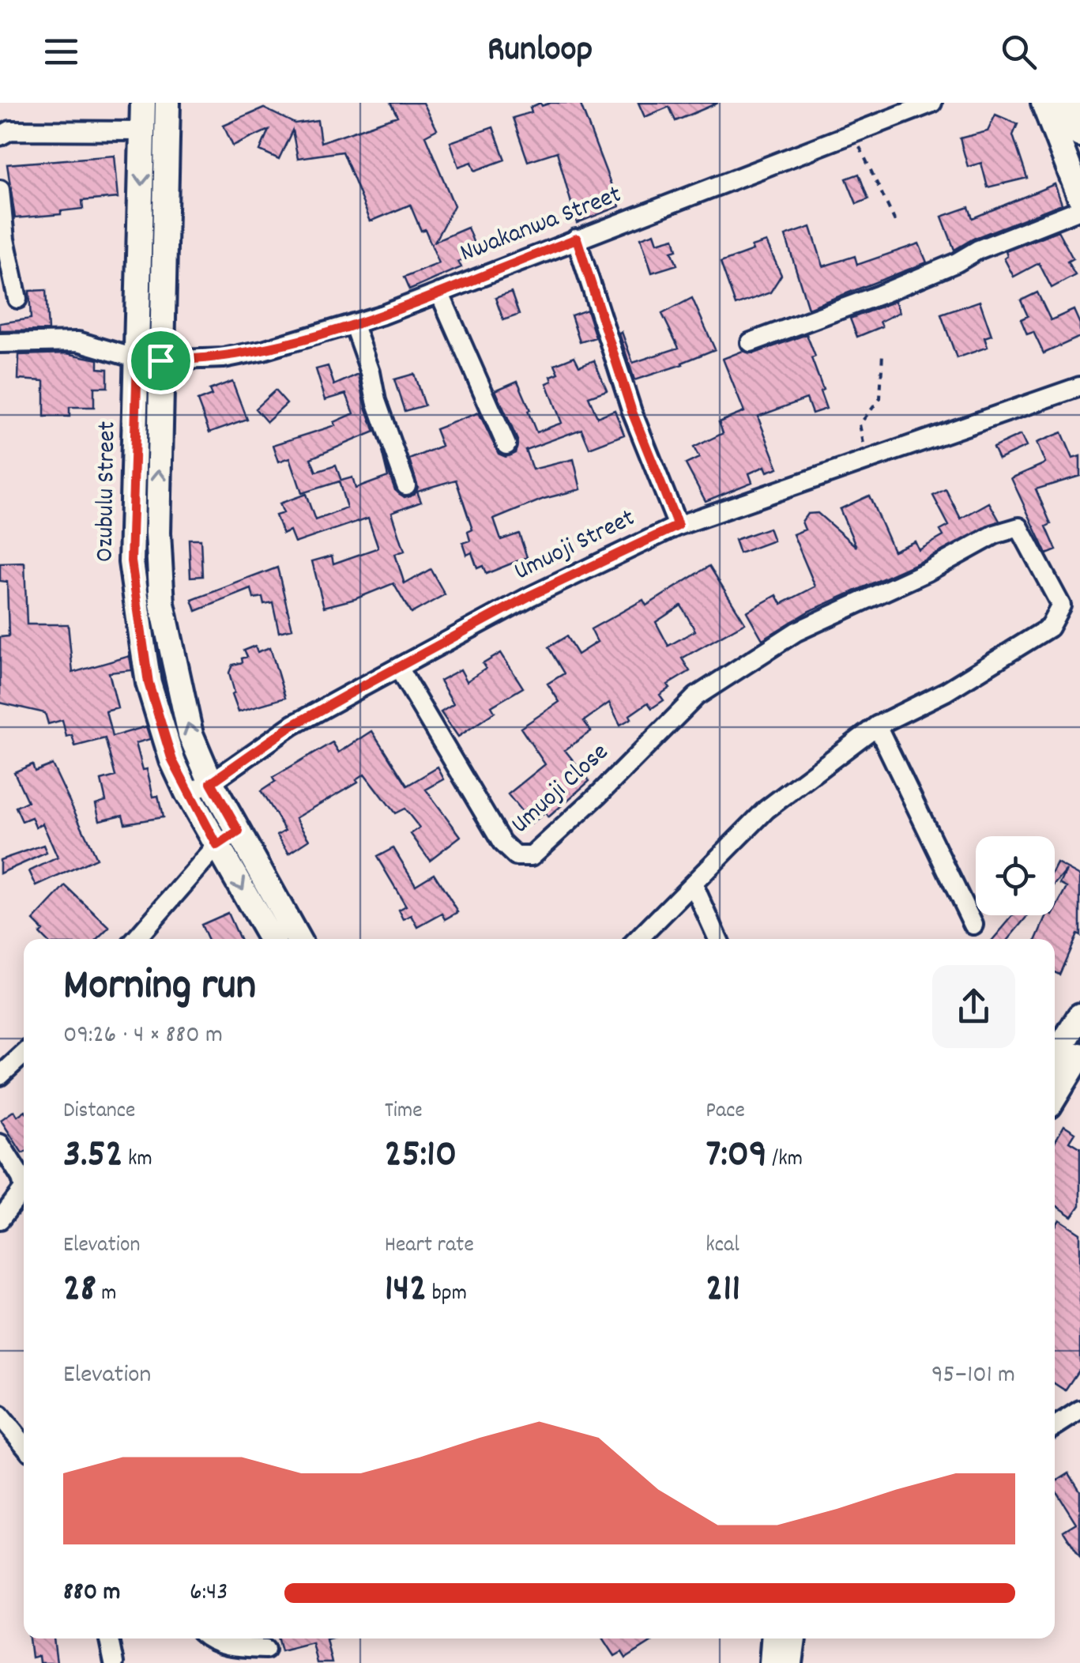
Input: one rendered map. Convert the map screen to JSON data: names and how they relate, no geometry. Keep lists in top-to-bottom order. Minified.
{"streets":{"main road":["Ozubulu Street"],"street":["Nwakanwa Street","Umuoji Street","Umuoji Close"]},"crossings":[["Nwakanwa Street","Ozubulu Street"],["Ozubulu Street","Umuoji Street"],["Umuoji Street","Umuoji Close"]],"page":{"header":"Runloop","heading":["Morning run","09:26 · 4 × 880 m"],"stats":[["Distance","3.52 km"],["Time","25:10"],["Pace","7:09 /km"],["Elevation","28 m"],["Heart rate","142 bpm"],["kcal","211"]],"chart":["Elevation","95–101 m"],"list":[{"name":"880 m","note":"6:43"}]}}
